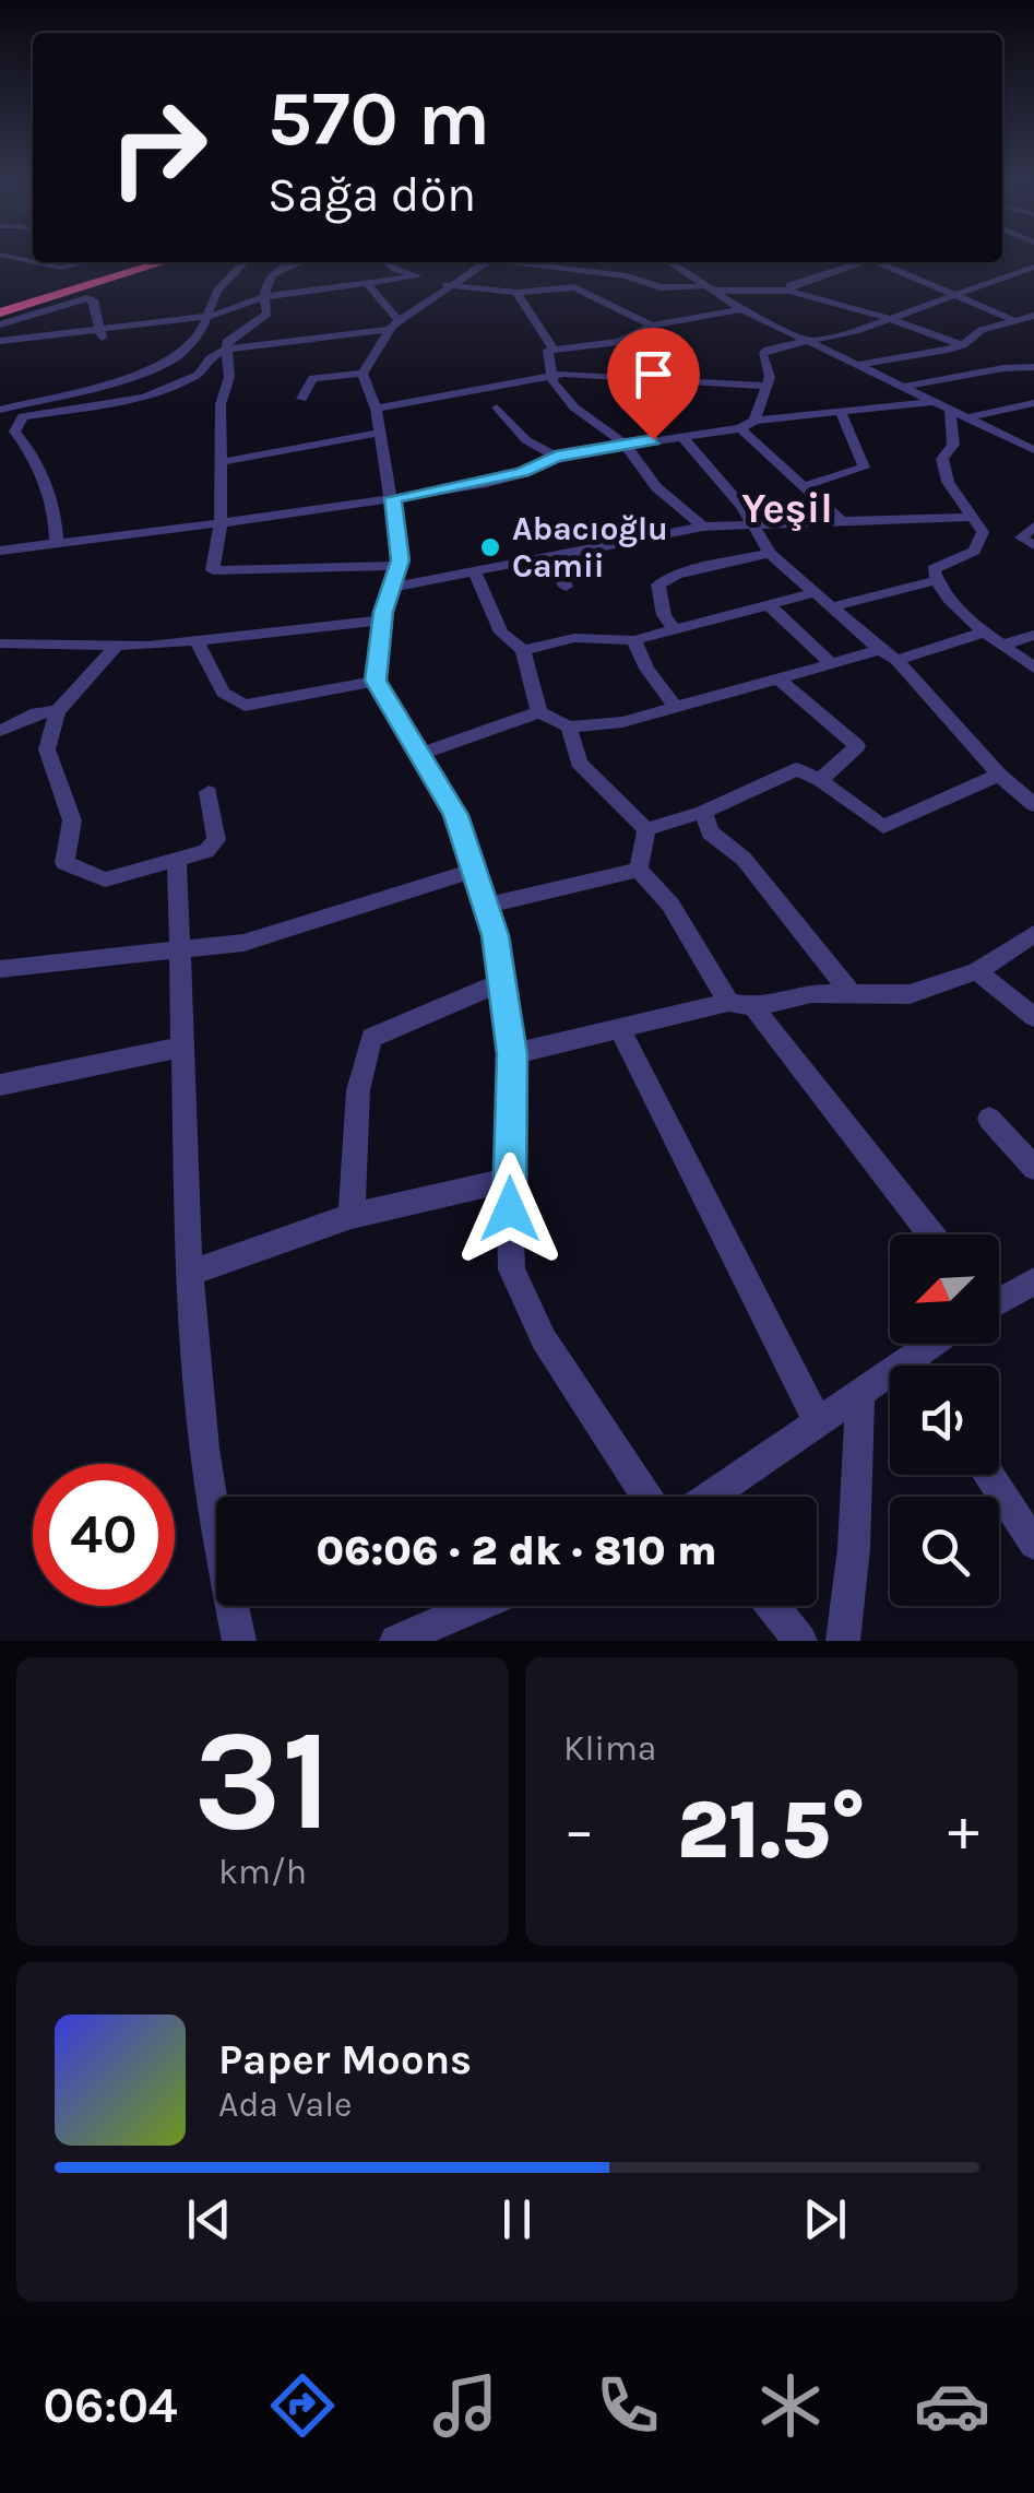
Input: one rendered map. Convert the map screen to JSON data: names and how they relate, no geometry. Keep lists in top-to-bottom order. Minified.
{"districts":["Yeşil"],"places":["Abacıoğlu Camii"],"north":"bottom left","page":{"turn":["570 m","Sağa dön"],"limit":"40","trip":"06:06 · 2 dk · 810 m","tile":[["31","km/h"],"Klima"],"heat":["−","21.5°","+"],"song":["Paper Moons","Ada Vale"],"tabs":"06:04"}}
